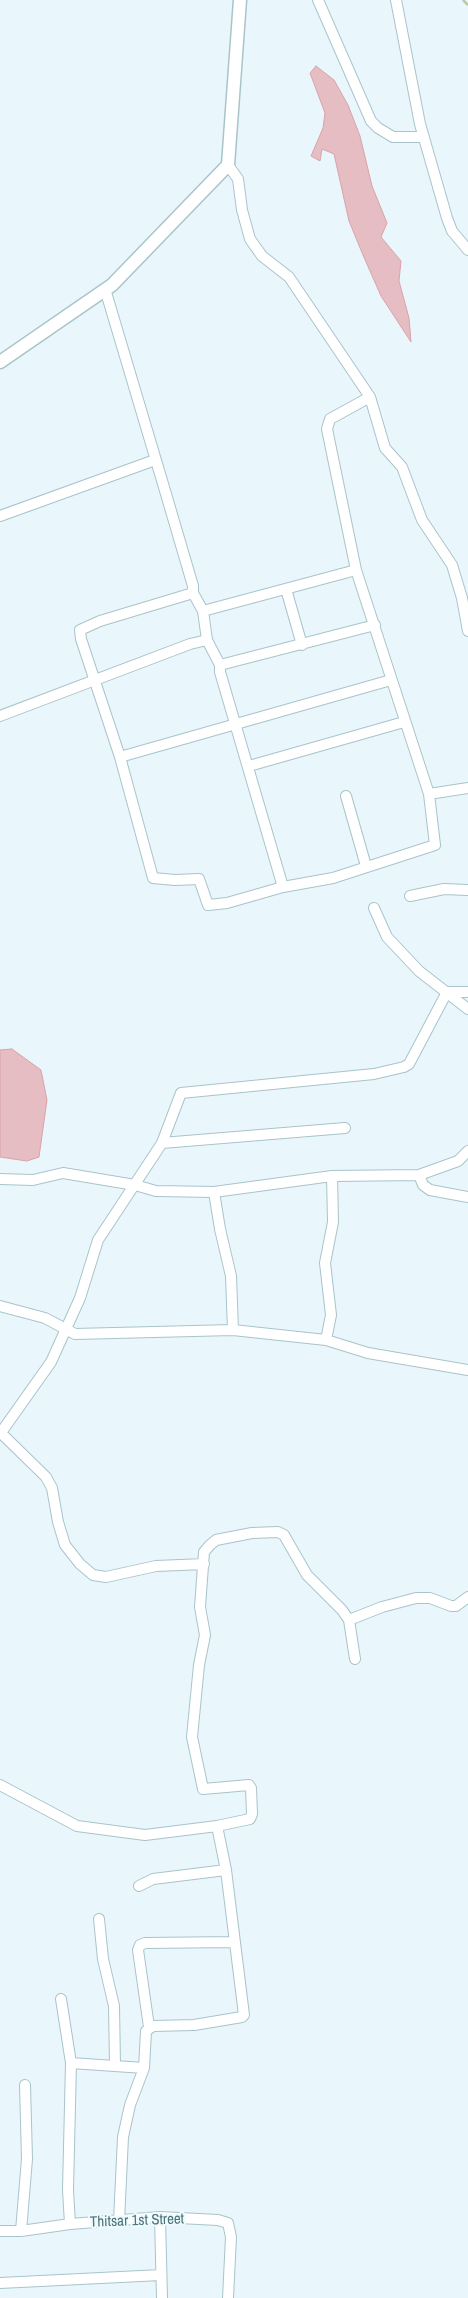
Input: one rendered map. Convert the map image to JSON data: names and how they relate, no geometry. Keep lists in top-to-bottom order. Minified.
{"streets":{"street":["Thitsar 1st Street"]}}
